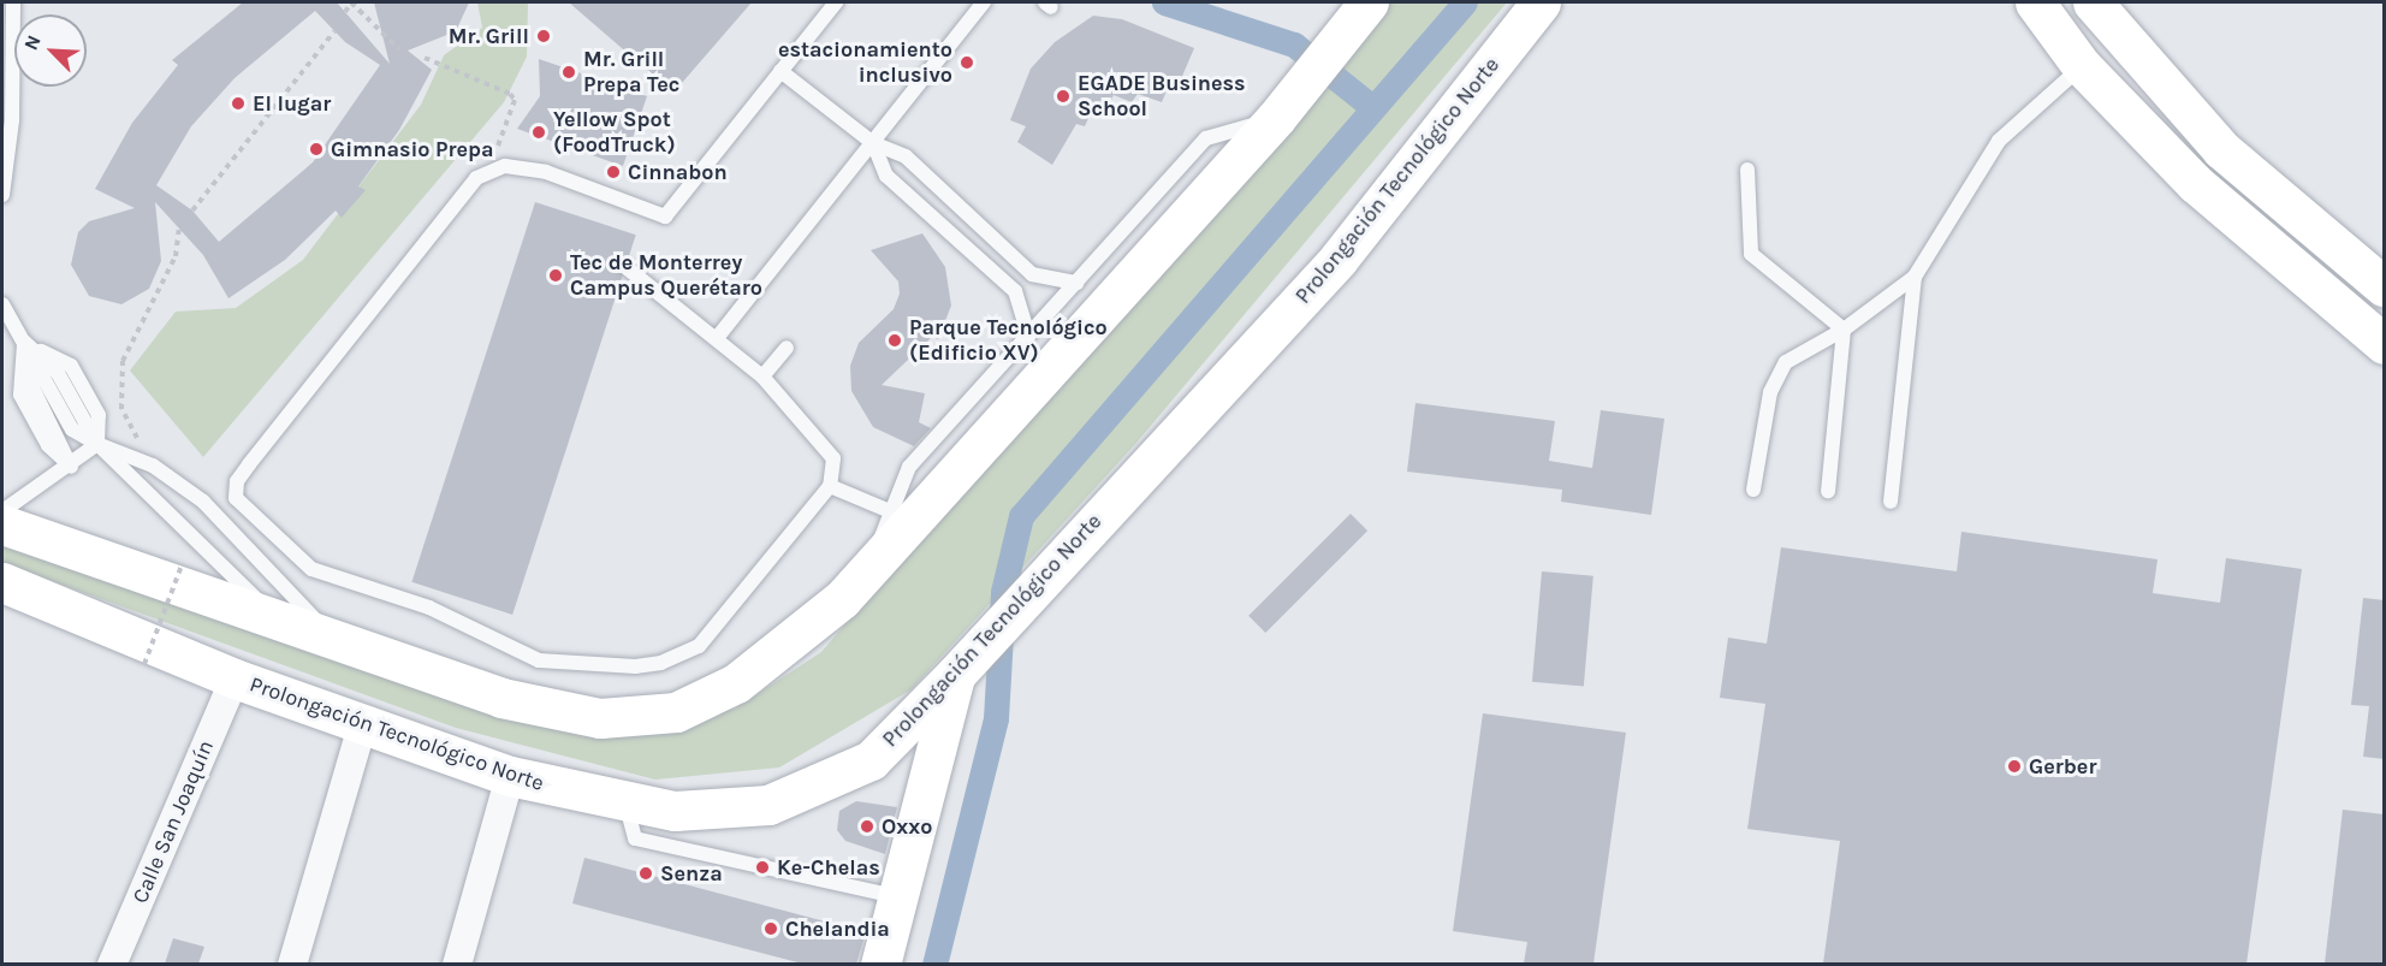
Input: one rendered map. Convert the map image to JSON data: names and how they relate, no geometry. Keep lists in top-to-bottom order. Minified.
{"streets":{"main road":["Prolongación Tecnológico Norte"],"street":["Calle San Joaquín"]},"crossings":[["Prolongación Tecnológico Norte","Calle San Joaquín"]],"places":["Mr. Grill","estacionamiento inclusivo","Mr. Grill Prepa Tec","EGADE Business School","El lugar","Yellow Spot (FoodTruck)","Gimnasio Prepa","Cinnabon","Tec de Monterrey Campus Querétaro","Parque Tecnológico (Edificio XV)","Gerber","Oxxo","Ke-Chelas","Senza","Chelandia"],"north":"top left"}
